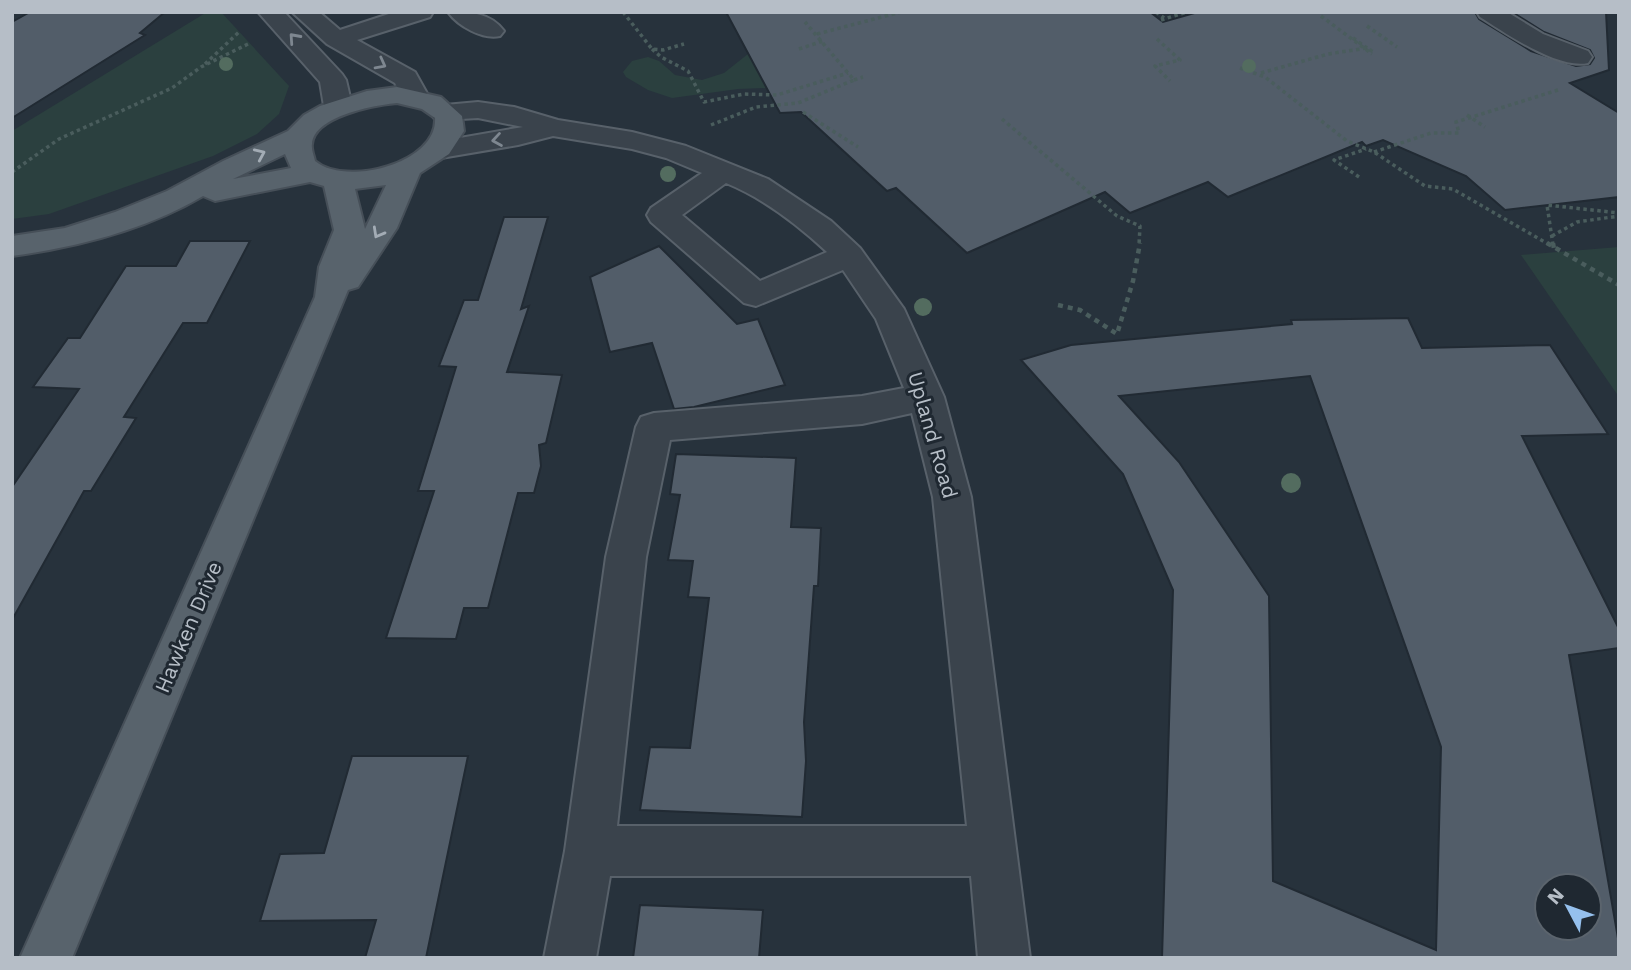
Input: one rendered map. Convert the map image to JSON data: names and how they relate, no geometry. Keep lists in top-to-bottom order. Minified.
{"streets":{"main road":["Hawken Drive"],"street":["Upland Road"]},"north":"top left"}
